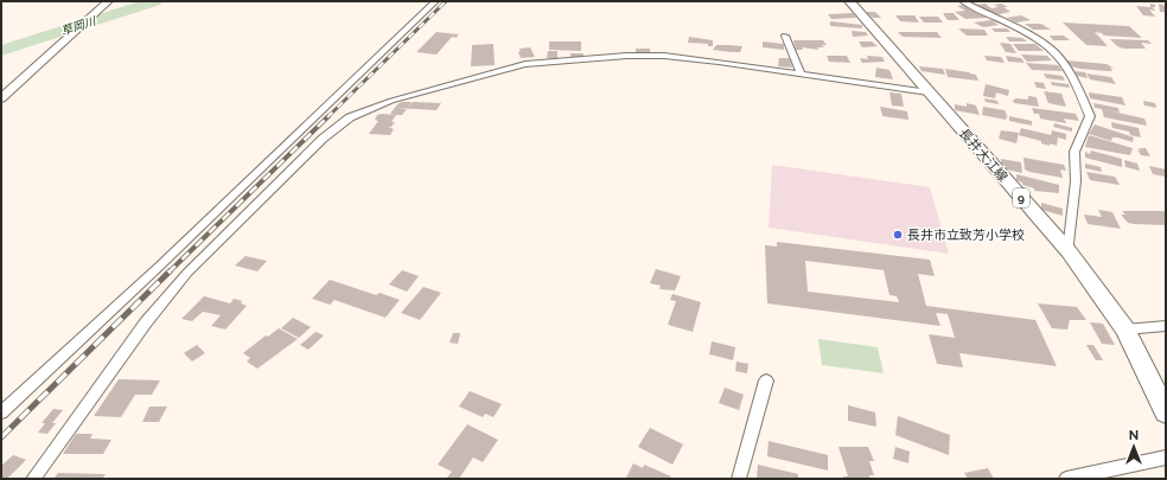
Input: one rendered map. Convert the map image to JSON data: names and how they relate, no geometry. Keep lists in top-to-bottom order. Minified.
{"streets":{"main road":["長井大江線","9"]},"water":["草岡川"],"places":["長井市立致芳小学校"],"north":"top"}
